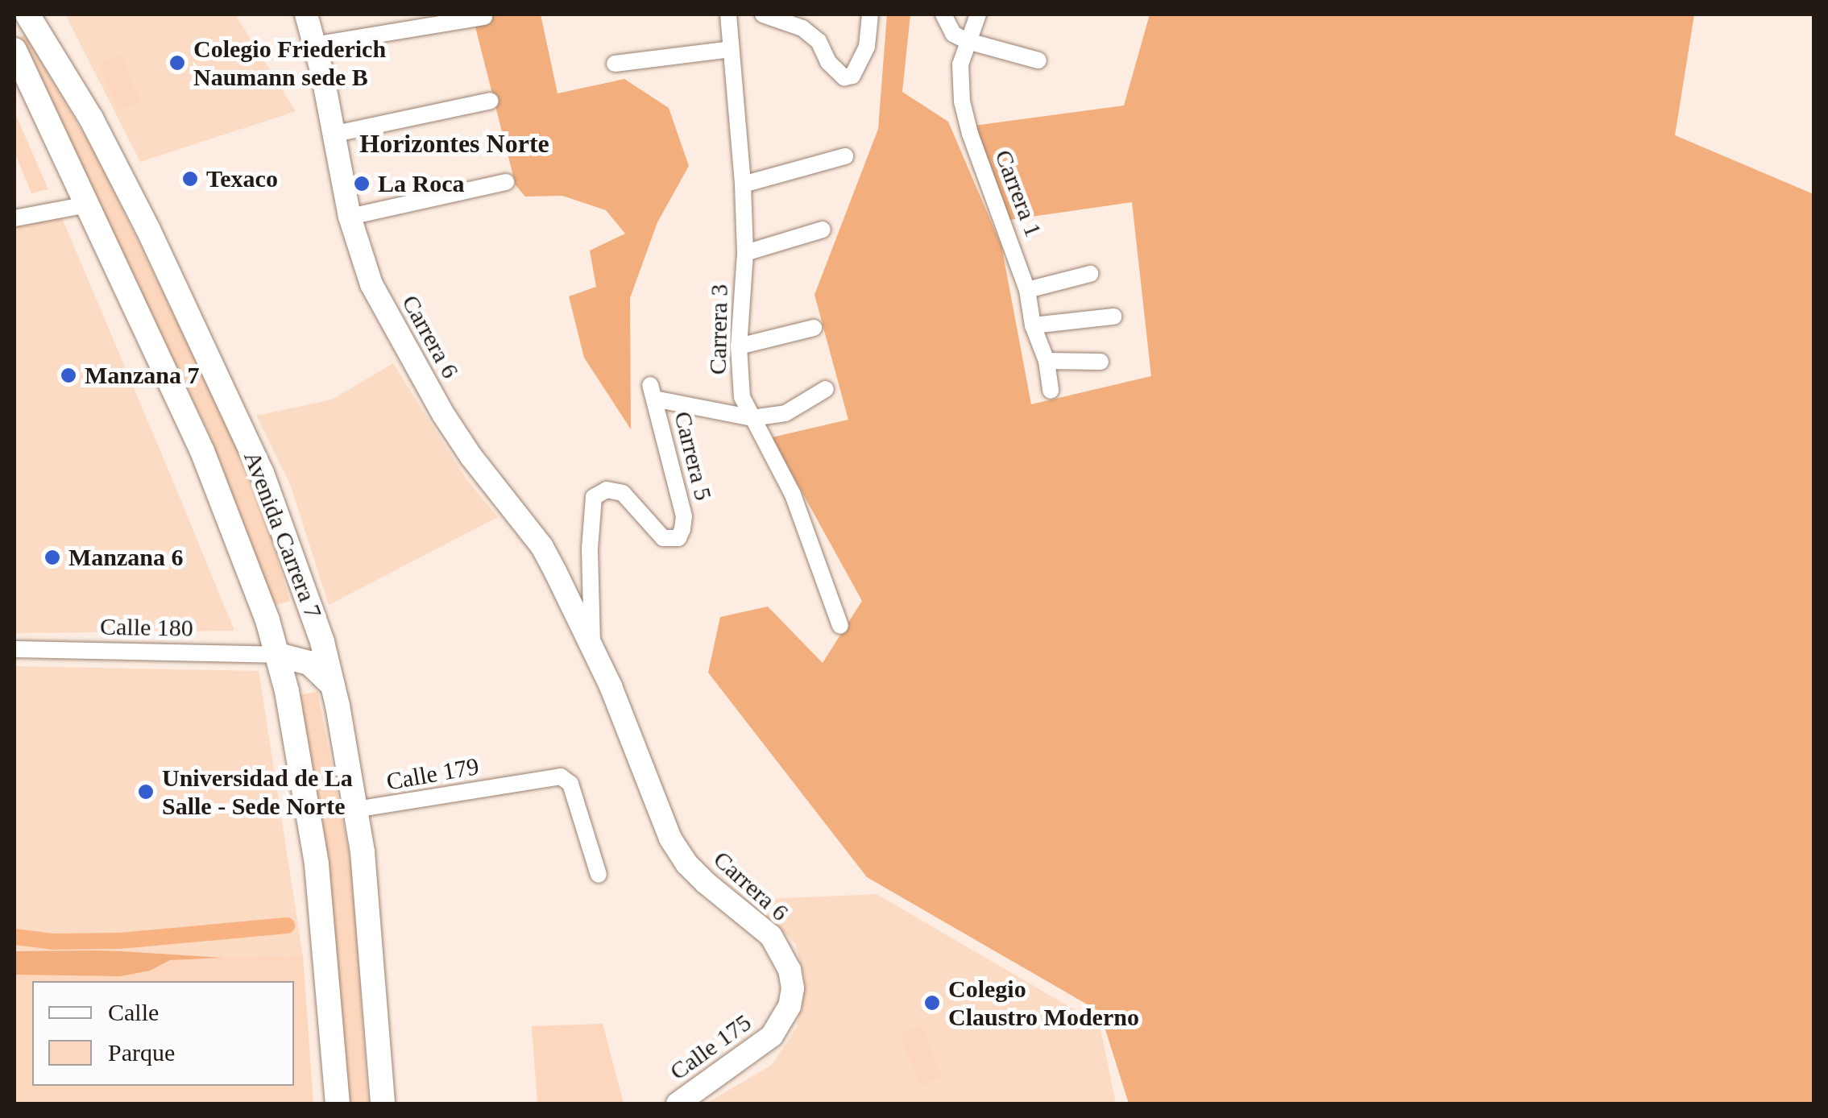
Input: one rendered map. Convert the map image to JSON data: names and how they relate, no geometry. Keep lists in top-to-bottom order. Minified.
{"streets":{"main road":["Avenida Carrera 7"],"street":["Carrera 1","Carrera 3","Carrera 6","Carrera 5","Calle 180","Calle 179","Calle 175"]},"crossings":[["Carrera 3","Carrera 5"],["Carrera 6","Carrera 5"],["Carrera 6","Calle 175"],["Avenida Carrera 7","Calle 180"],["Avenida Carrera 7","Calle 179"]],"districts":["Horizontes Norte"],"places":["Colegio Friederich Naumann sede B","Texaco","La Roca","Manzana 7","Manzana 6","Universidad de La Salle - Sede Norte","Colegio Claustro Moderno"],"legend":["Calle","Parque"]}
